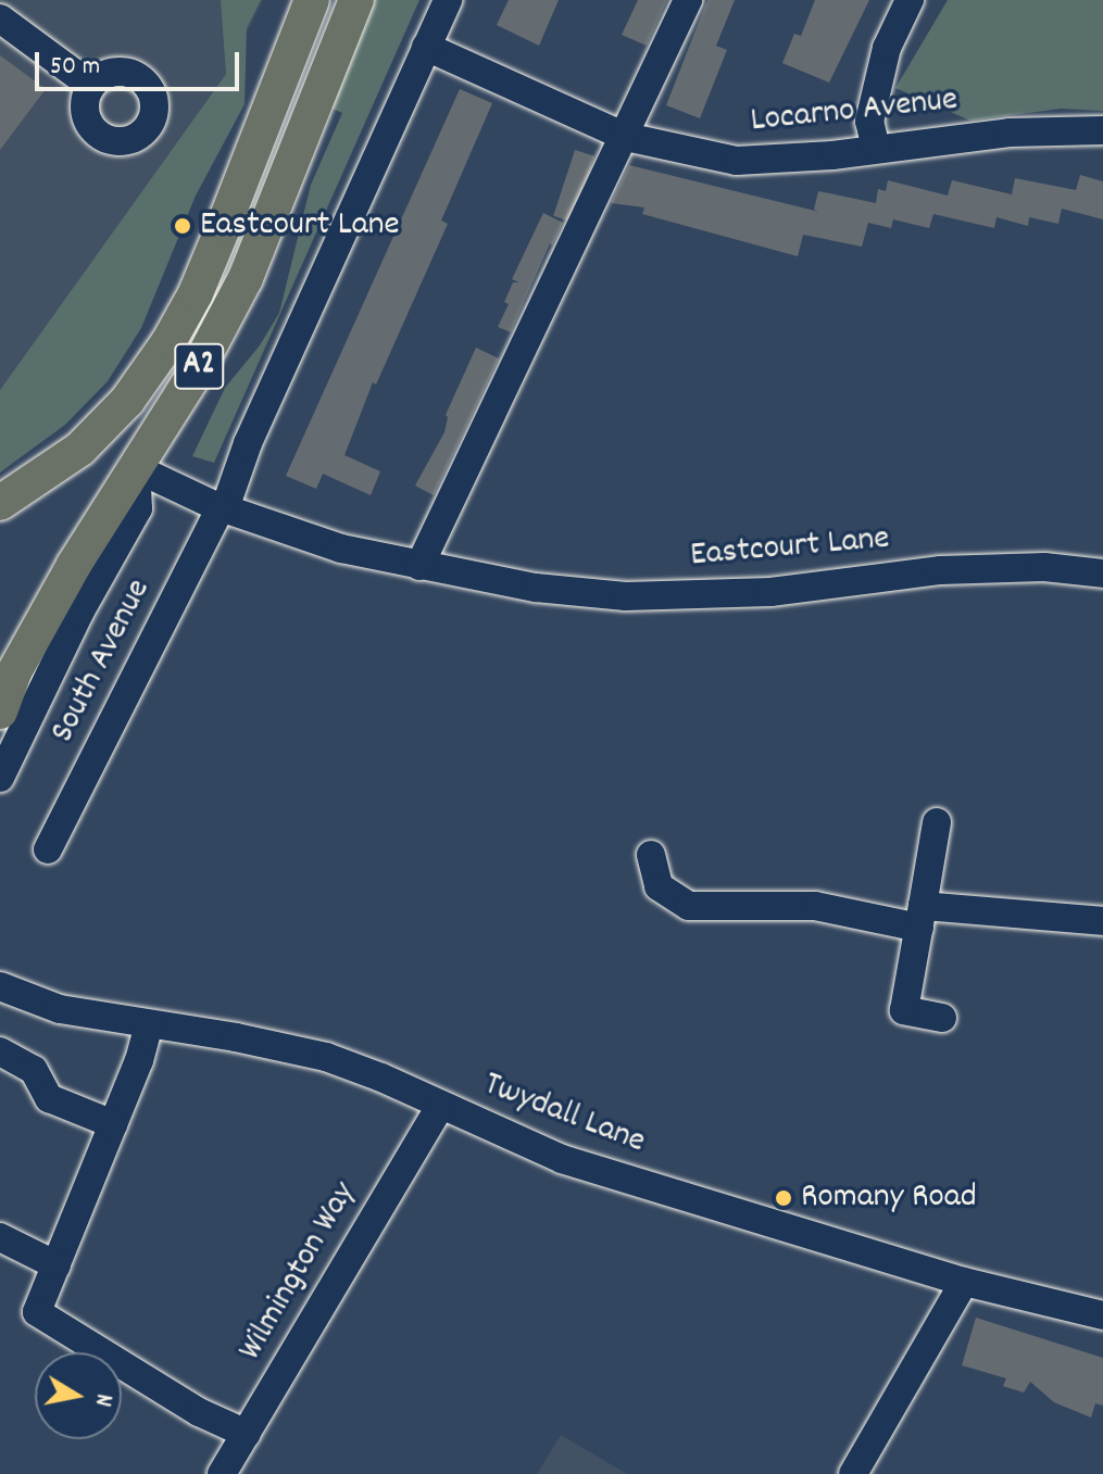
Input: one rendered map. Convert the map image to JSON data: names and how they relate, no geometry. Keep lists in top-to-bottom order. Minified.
{"streets":{"main road":["A2"],"street":["Locarno Avenue","Eastcourt Lane","South Avenue","Twydall Lane","Wilmington Way"]},"crossings":[["Locarno Avenue","South Avenue"],["A2","Eastcourt Lane"],["Eastcourt Lane","South Avenue"],["Twydall Lane","Wilmington Way"]],"places":["Eastcourt Lane","Romany Road"],"scale_bar":"50 m","north":"right"}
